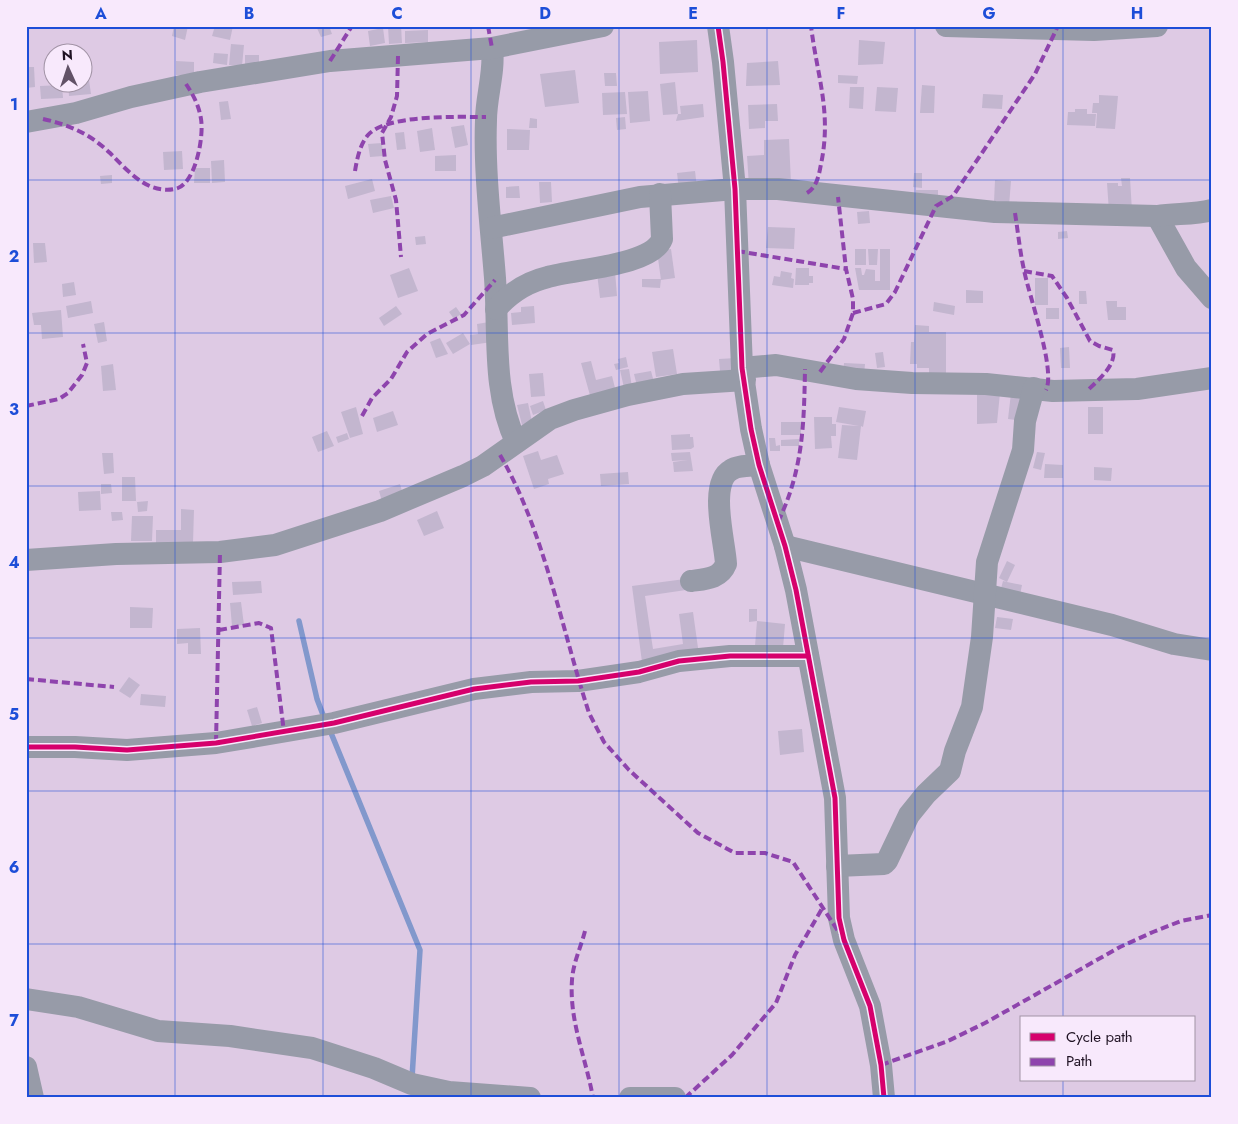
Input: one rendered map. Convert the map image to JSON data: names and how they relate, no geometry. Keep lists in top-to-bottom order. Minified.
{"legend":["Cycle path","Path"],"north":"top","grid":{"columns":["A","B","C","D","E","F","G","H"],"rows":["1","2","3","4","5","6","7"]}}
